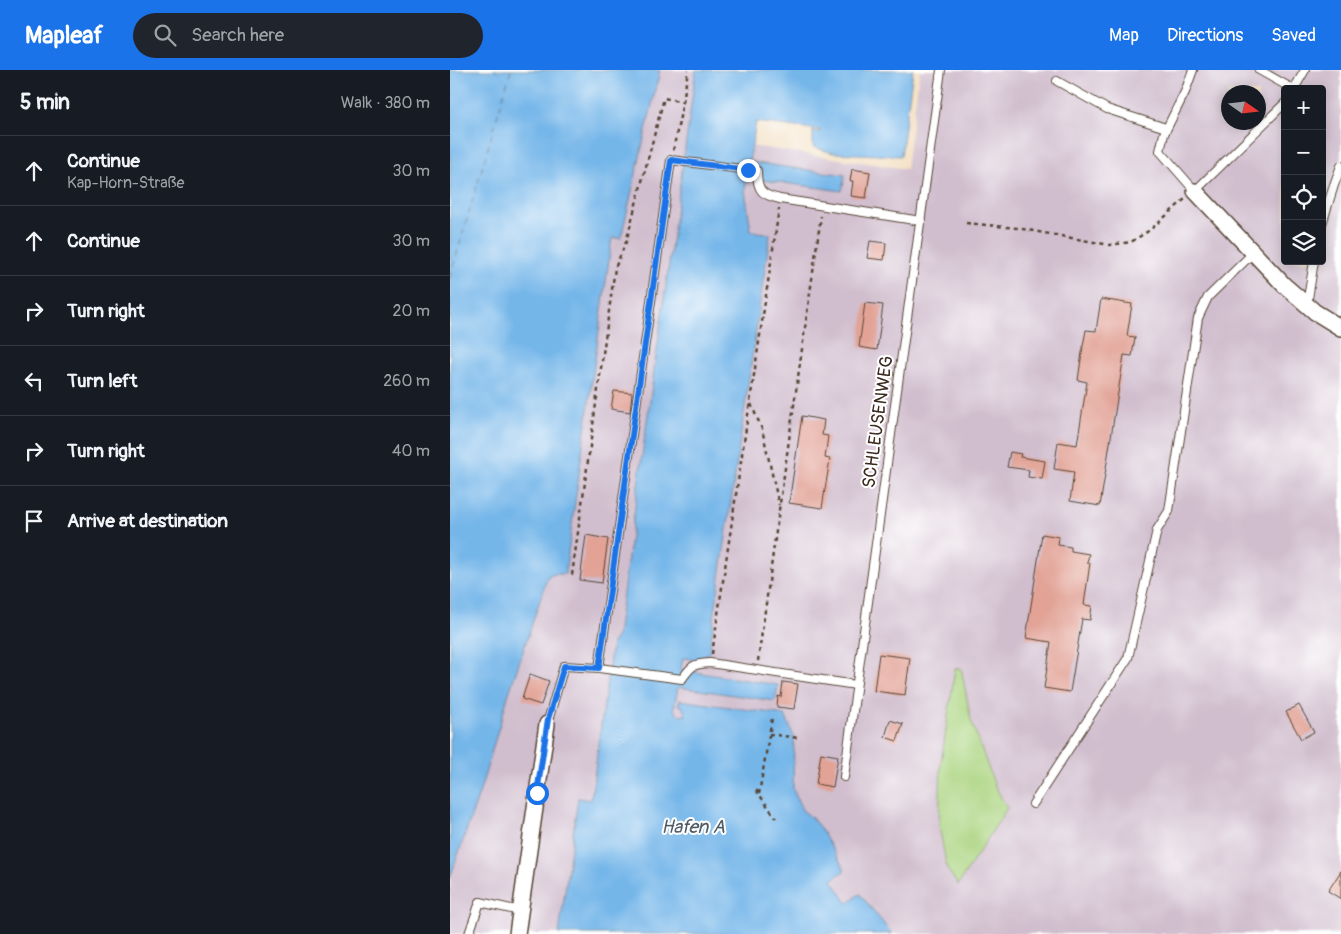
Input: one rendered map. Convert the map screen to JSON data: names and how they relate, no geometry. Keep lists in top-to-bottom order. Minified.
{"streets":{"lane":["SCHLEUSENWEG"]},"water":["Hafen A"],"north":"right","page":{"header":"Mapleaf","search":"Search here","nav":["Map","Directions","Saved"],"heading":["5 min","Walk · 380 m"],"map_buttons":["+","−"],"list":[["Continue","Kap-Horn-Straße","30 m"],["Continue","30 m"],["Turn right","20 m"],["Turn left","260 m"],["Turn right","40 m"],"Arrive at destination"]}}
